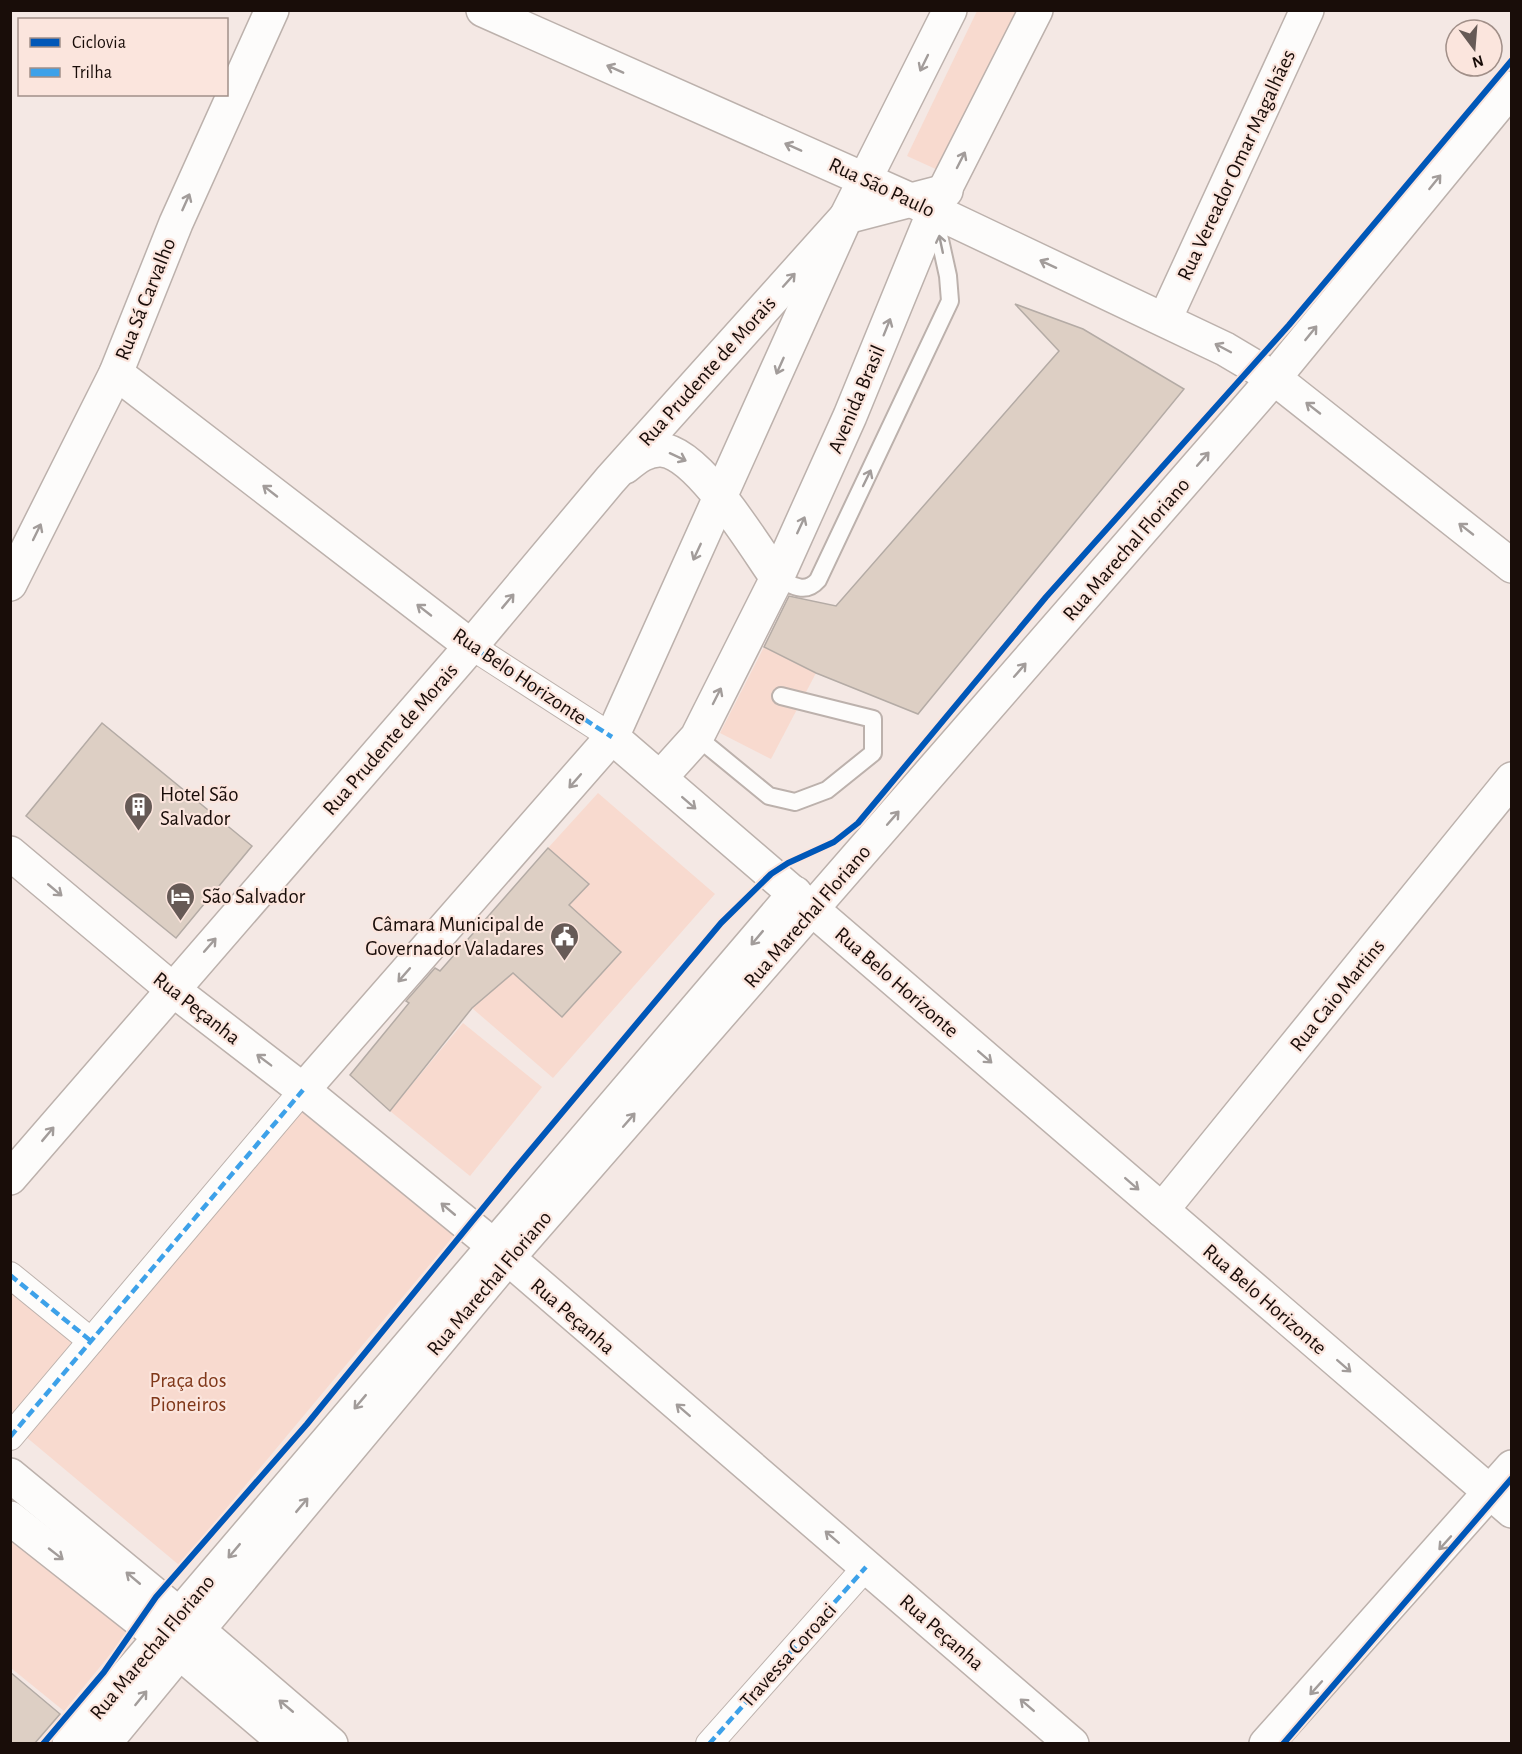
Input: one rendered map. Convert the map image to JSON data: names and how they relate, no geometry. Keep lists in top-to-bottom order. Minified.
{"streets":{"street":["Rua Vereador Omar Magalhães","Rua São Paulo","Rua Sá Carvalho","Rua Prudente de Morais","Avenida Brasil","Rua Marechal Floriano","Rua Belo Horizonte","Rua Caio Martins","Rua Peçanha","Travessa Coroaci"]},"crossings":[["Rua Vereador Omar Magalhães","Rua São Paulo"],["Rua São Paulo","Avenida Brasil"],["Rua São Paulo","Rua Marechal Floriano"],["Rua Sá Carvalho","Rua Belo Horizonte"],["Rua Prudente de Morais","Rua Belo Horizonte"],["Rua Prudente de Morais","Rua Peçanha"],["Avenida Brasil","Rua Belo Horizonte"],["Rua Marechal Floriano","Rua Belo Horizonte"],["Rua Marechal Floriano","Rua Peçanha"],["Rua Belo Horizonte","Rua Caio Martins"],["Rua Peçanha","Travessa Coroaci"]],"one_way":["Rua São Paulo","Rua Sá Carvalho","Rua Marechal Floriano"],"parks":["Praça dos Pioneiros"],"places":{"building":["Hotel São Salvador"],"hotel":["São Salvador"],"public building":["Câmara Municipal de Governador Valadares"]},"legend":["Ciclovia","Trilha"],"north":"bottom"}
